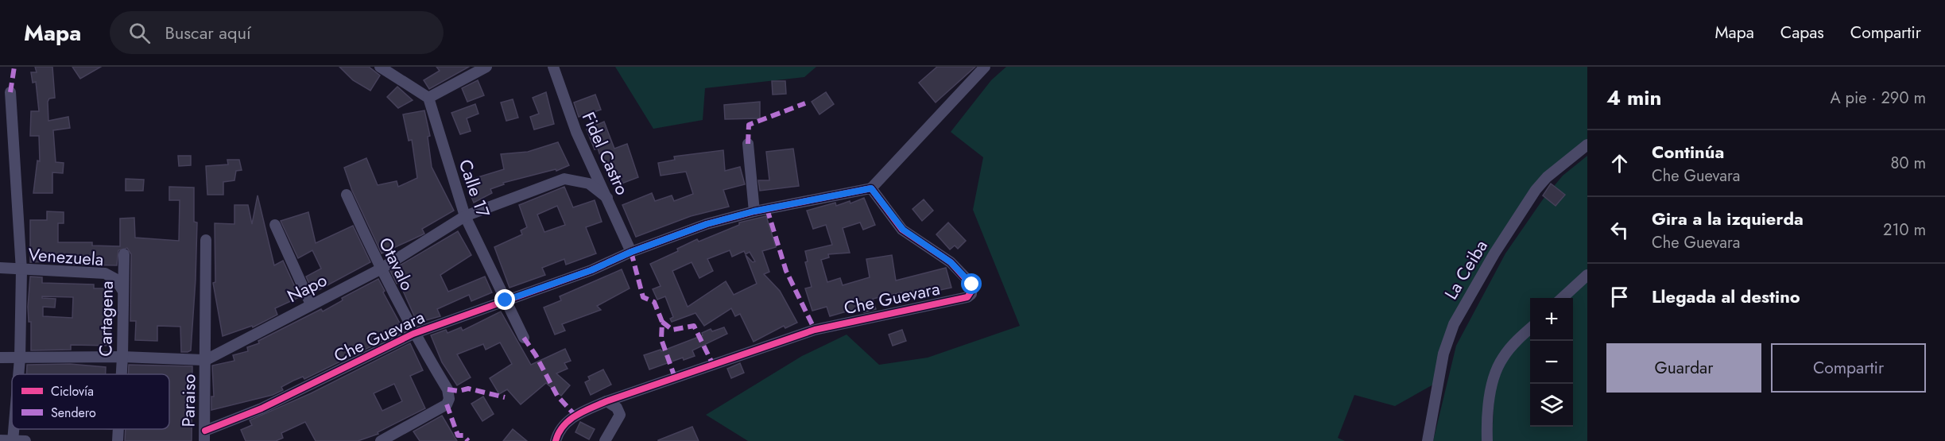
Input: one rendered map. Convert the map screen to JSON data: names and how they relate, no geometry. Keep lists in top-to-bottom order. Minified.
{"streets":{"street":["Fidel Castro","Calle 17","Venezuela","Otavalo","La Ceiba","Napo","Che Guevara","Cartagena","Paraiso"]},"crossings":[["Fidel Castro","Napo"],["Fidel Castro","Che Guevara"],["Calle 17","Napo"],["Calle 17","Che Guevara"],["Venezuela","Cartagena"],["Otavalo","Napo"],["Otavalo","Che Guevara"],["Napo","Paraiso"],["Che Guevara","Paraiso"]],"legend":["Ciclovía","Sendero"],"page":{"header":"Mapa","search":"Buscar aquí","nav":["Mapa","Capas","Compartir"],"heading":["4 min","A pie · 290 m"],"list":[["Continúa","Che Guevara","80 m"],["Gira a la izquierda","Che Guevara","210 m"],"Llegada al destino"],"map_buttons":["+","−"],"buttons":["Guardar","Compartir"]}}
